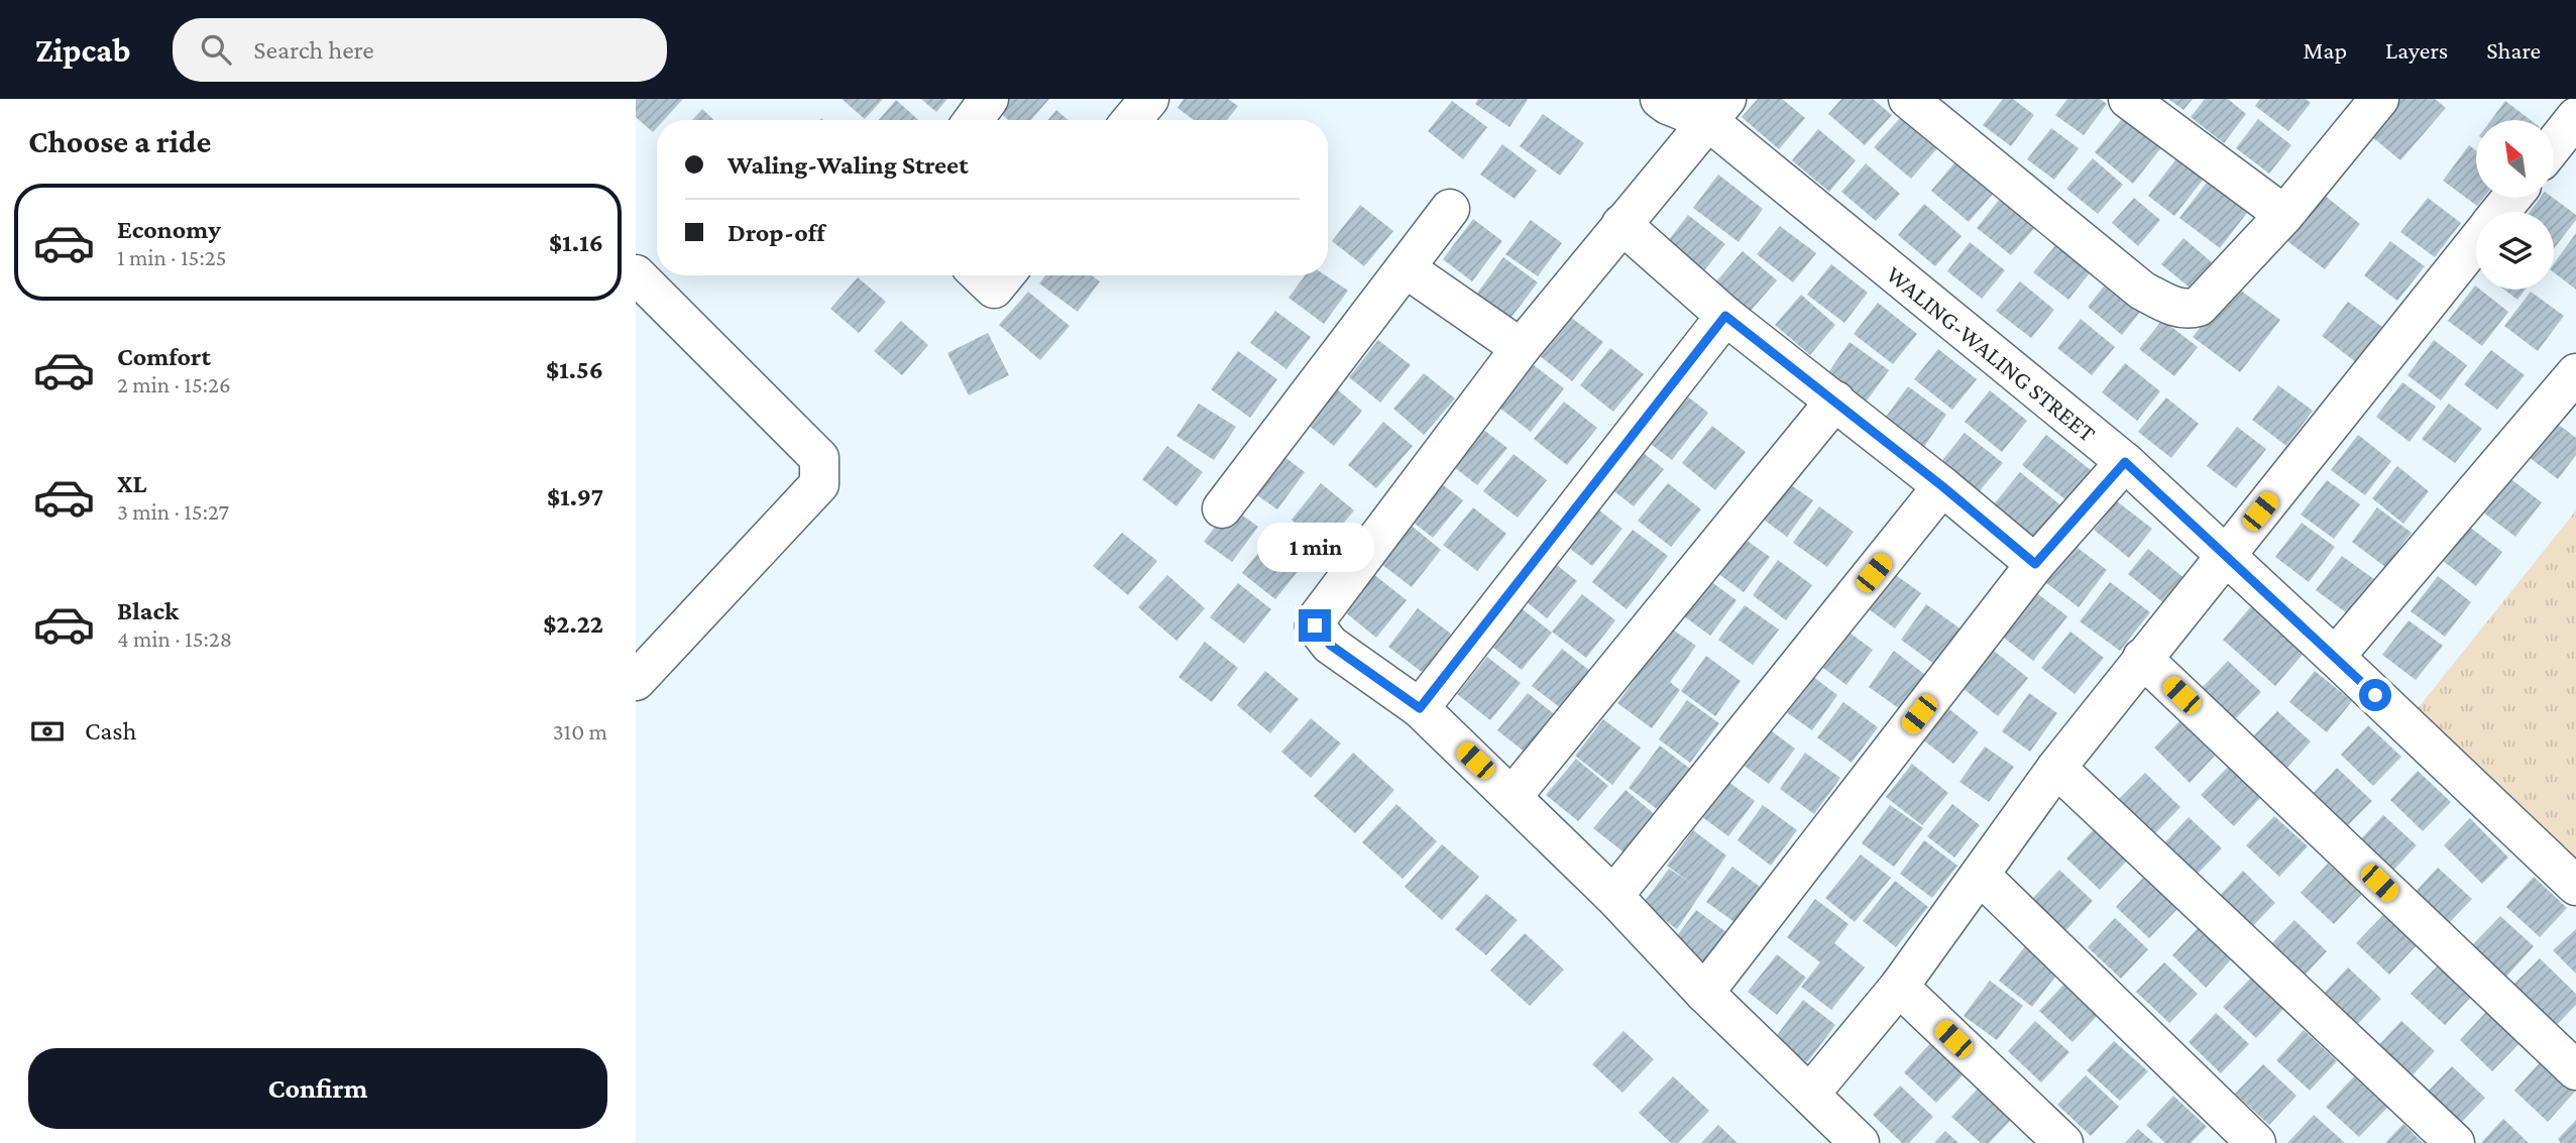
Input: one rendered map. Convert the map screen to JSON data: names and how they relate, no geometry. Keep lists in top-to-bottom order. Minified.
{"streets":{"street":["WALING-WALING STREET"]},"north":"top left","page":{"header":"Zipcab","search":"Search here","nav":["Map","Layers","Share"],"heading":"Choose a ride","banner":["Waling-Waling Street","Drop-off"],"list":[{"name":"Economy","note":"1 min · 15:25","value":"$1.16"},{"name":"Comfort","note":"2 min · 15:26","value":"$1.56"},{"name":"XL","note":"3 min · 15:27","value":"$1.97"},{"name":"Black","note":"4 min · 15:28","value":"$2.22"}],"bubble":"1 min","pay":["Cash","310 m"],"buttons":"Confirm"}}
